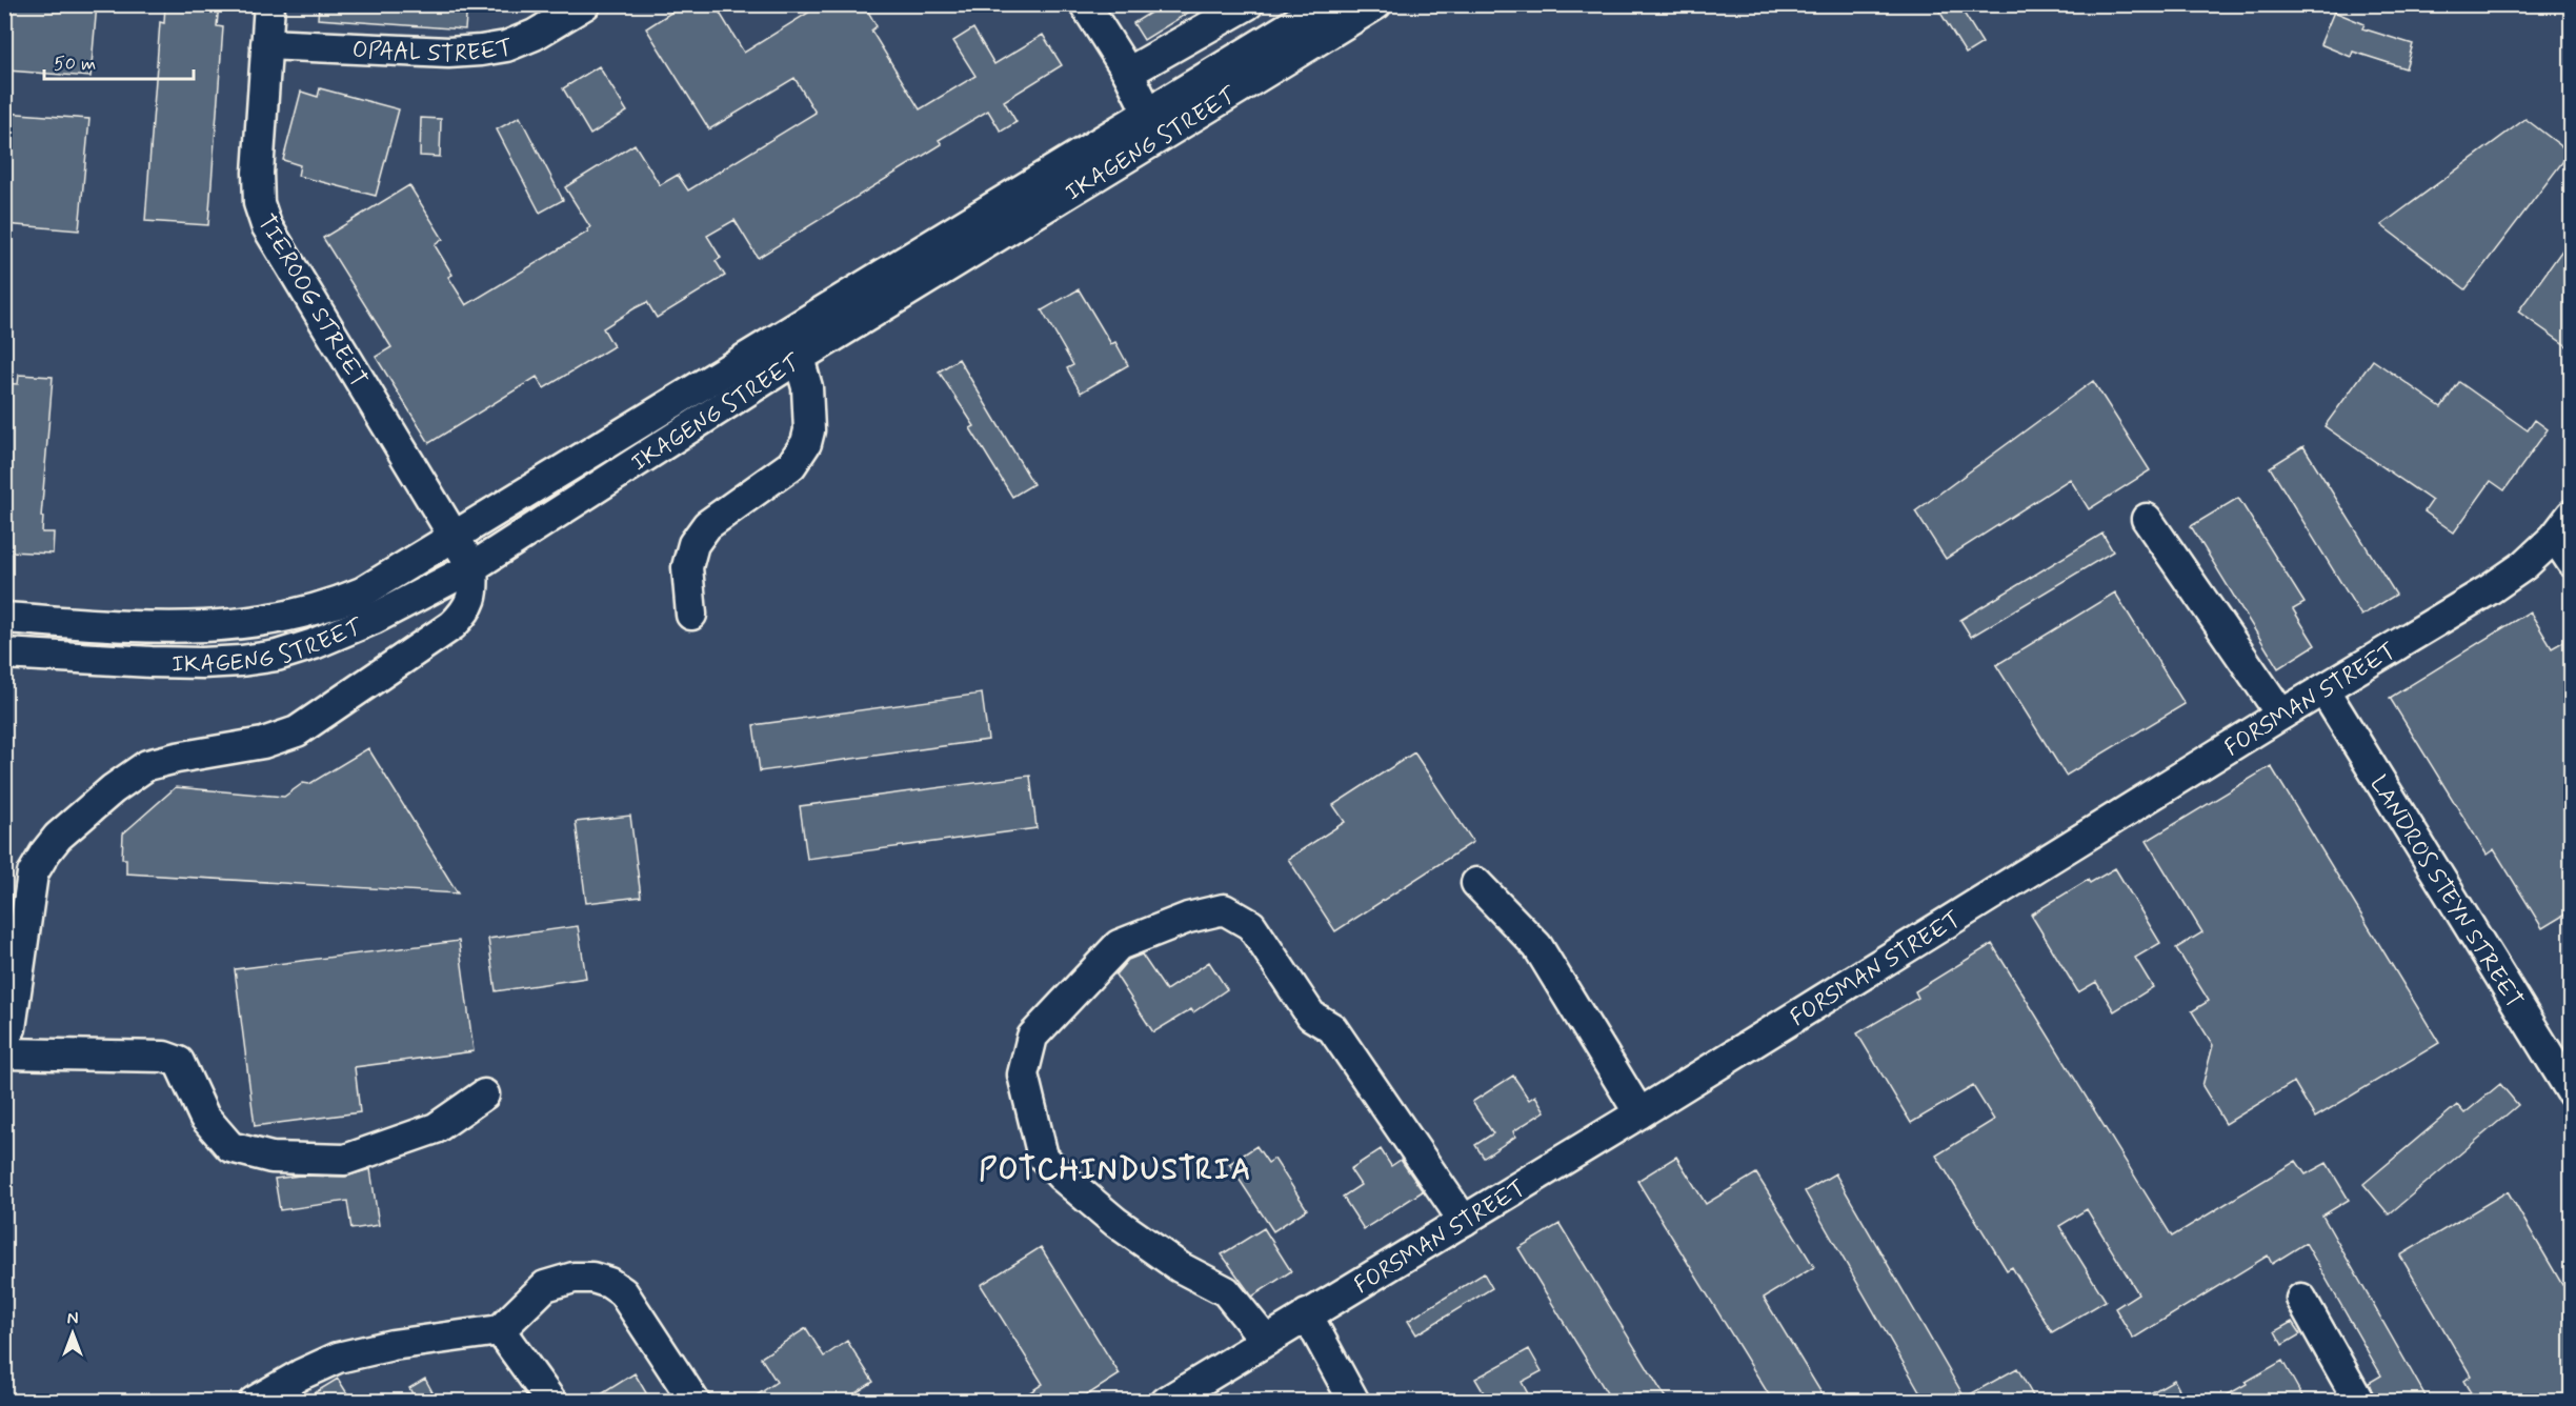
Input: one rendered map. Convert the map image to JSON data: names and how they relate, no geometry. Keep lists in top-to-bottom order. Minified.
{"streets":{"street":["OPAAL STREET","IKAGENG STREET","TIEROOG STREET","FORSMAN STREET","LANDROS STEYN STREET"]},"crossings":[["OPAAL STREET","TIEROOG STREET"],["IKAGENG STREET","TIEROOG STREET"],["FORSMAN STREET","LANDROS STEYN STREET"]],"districts":["POTCHINDUSTRIA"],"scale_bar":"50 m","north":"top"}
